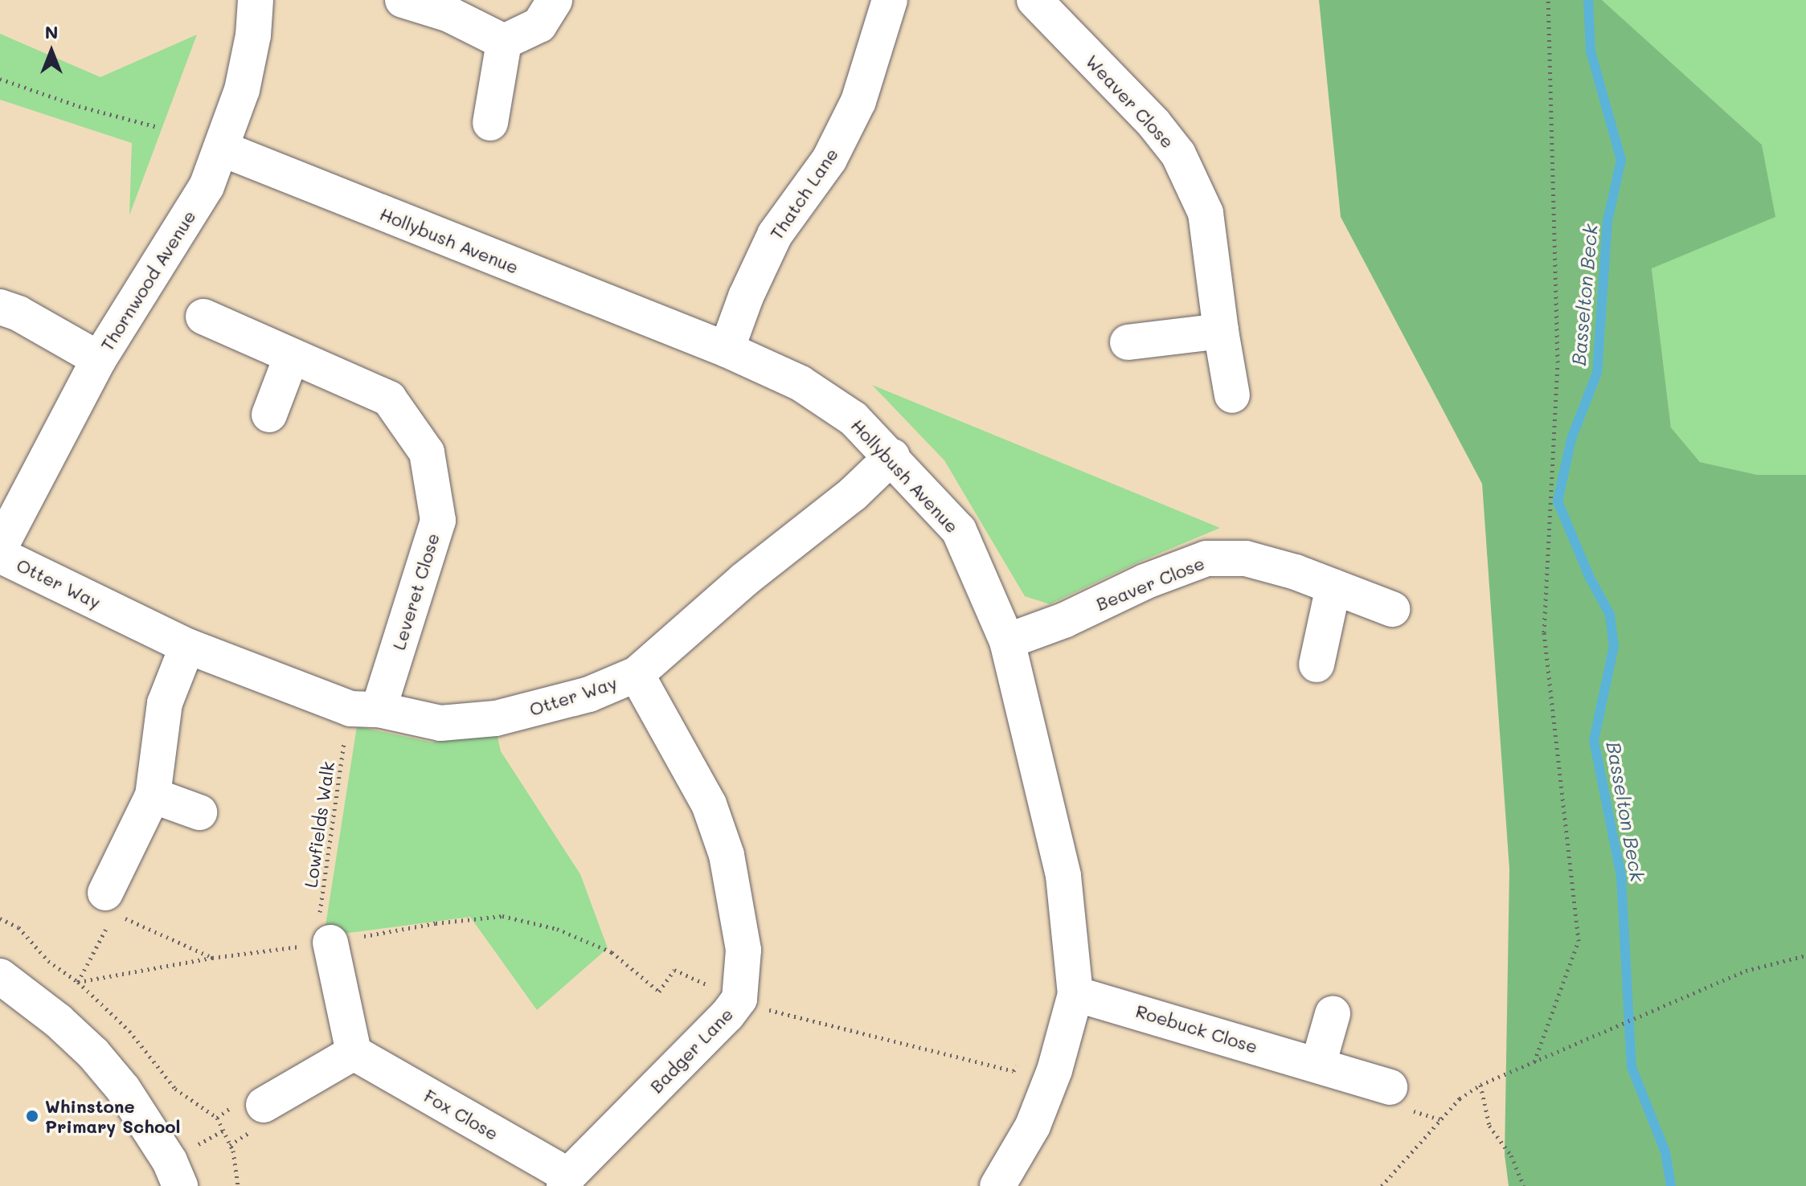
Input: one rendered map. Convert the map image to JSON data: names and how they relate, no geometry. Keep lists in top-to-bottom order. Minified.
{"streets":{"street":["Weaver Close","Thatch Lane","Hollybush Avenue","Thornwood Avenue","Otter Way","Beaver Close","Leveret Close","Roebuck Close","Badger Lane","Fox Close"],"path":["Lowfields Walk"]},"crossings":[["Thatch Lane","Hollybush Avenue"],["Hollybush Avenue","Thornwood Avenue"],["Hollybush Avenue","Otter Way"],["Hollybush Avenue","Beaver Close"],["Hollybush Avenue","Roebuck Close"],["Otter Way","Leveret Close"],["Otter Way","Lowfields Walk"],["Otter Way","Badger Lane"],["Leveret Close","Lowfields Walk"],["Badger Lane","Fox Close"]],"water":["Basselton Beck"],"places":["Whinstone Primary School"],"north":"top"}
